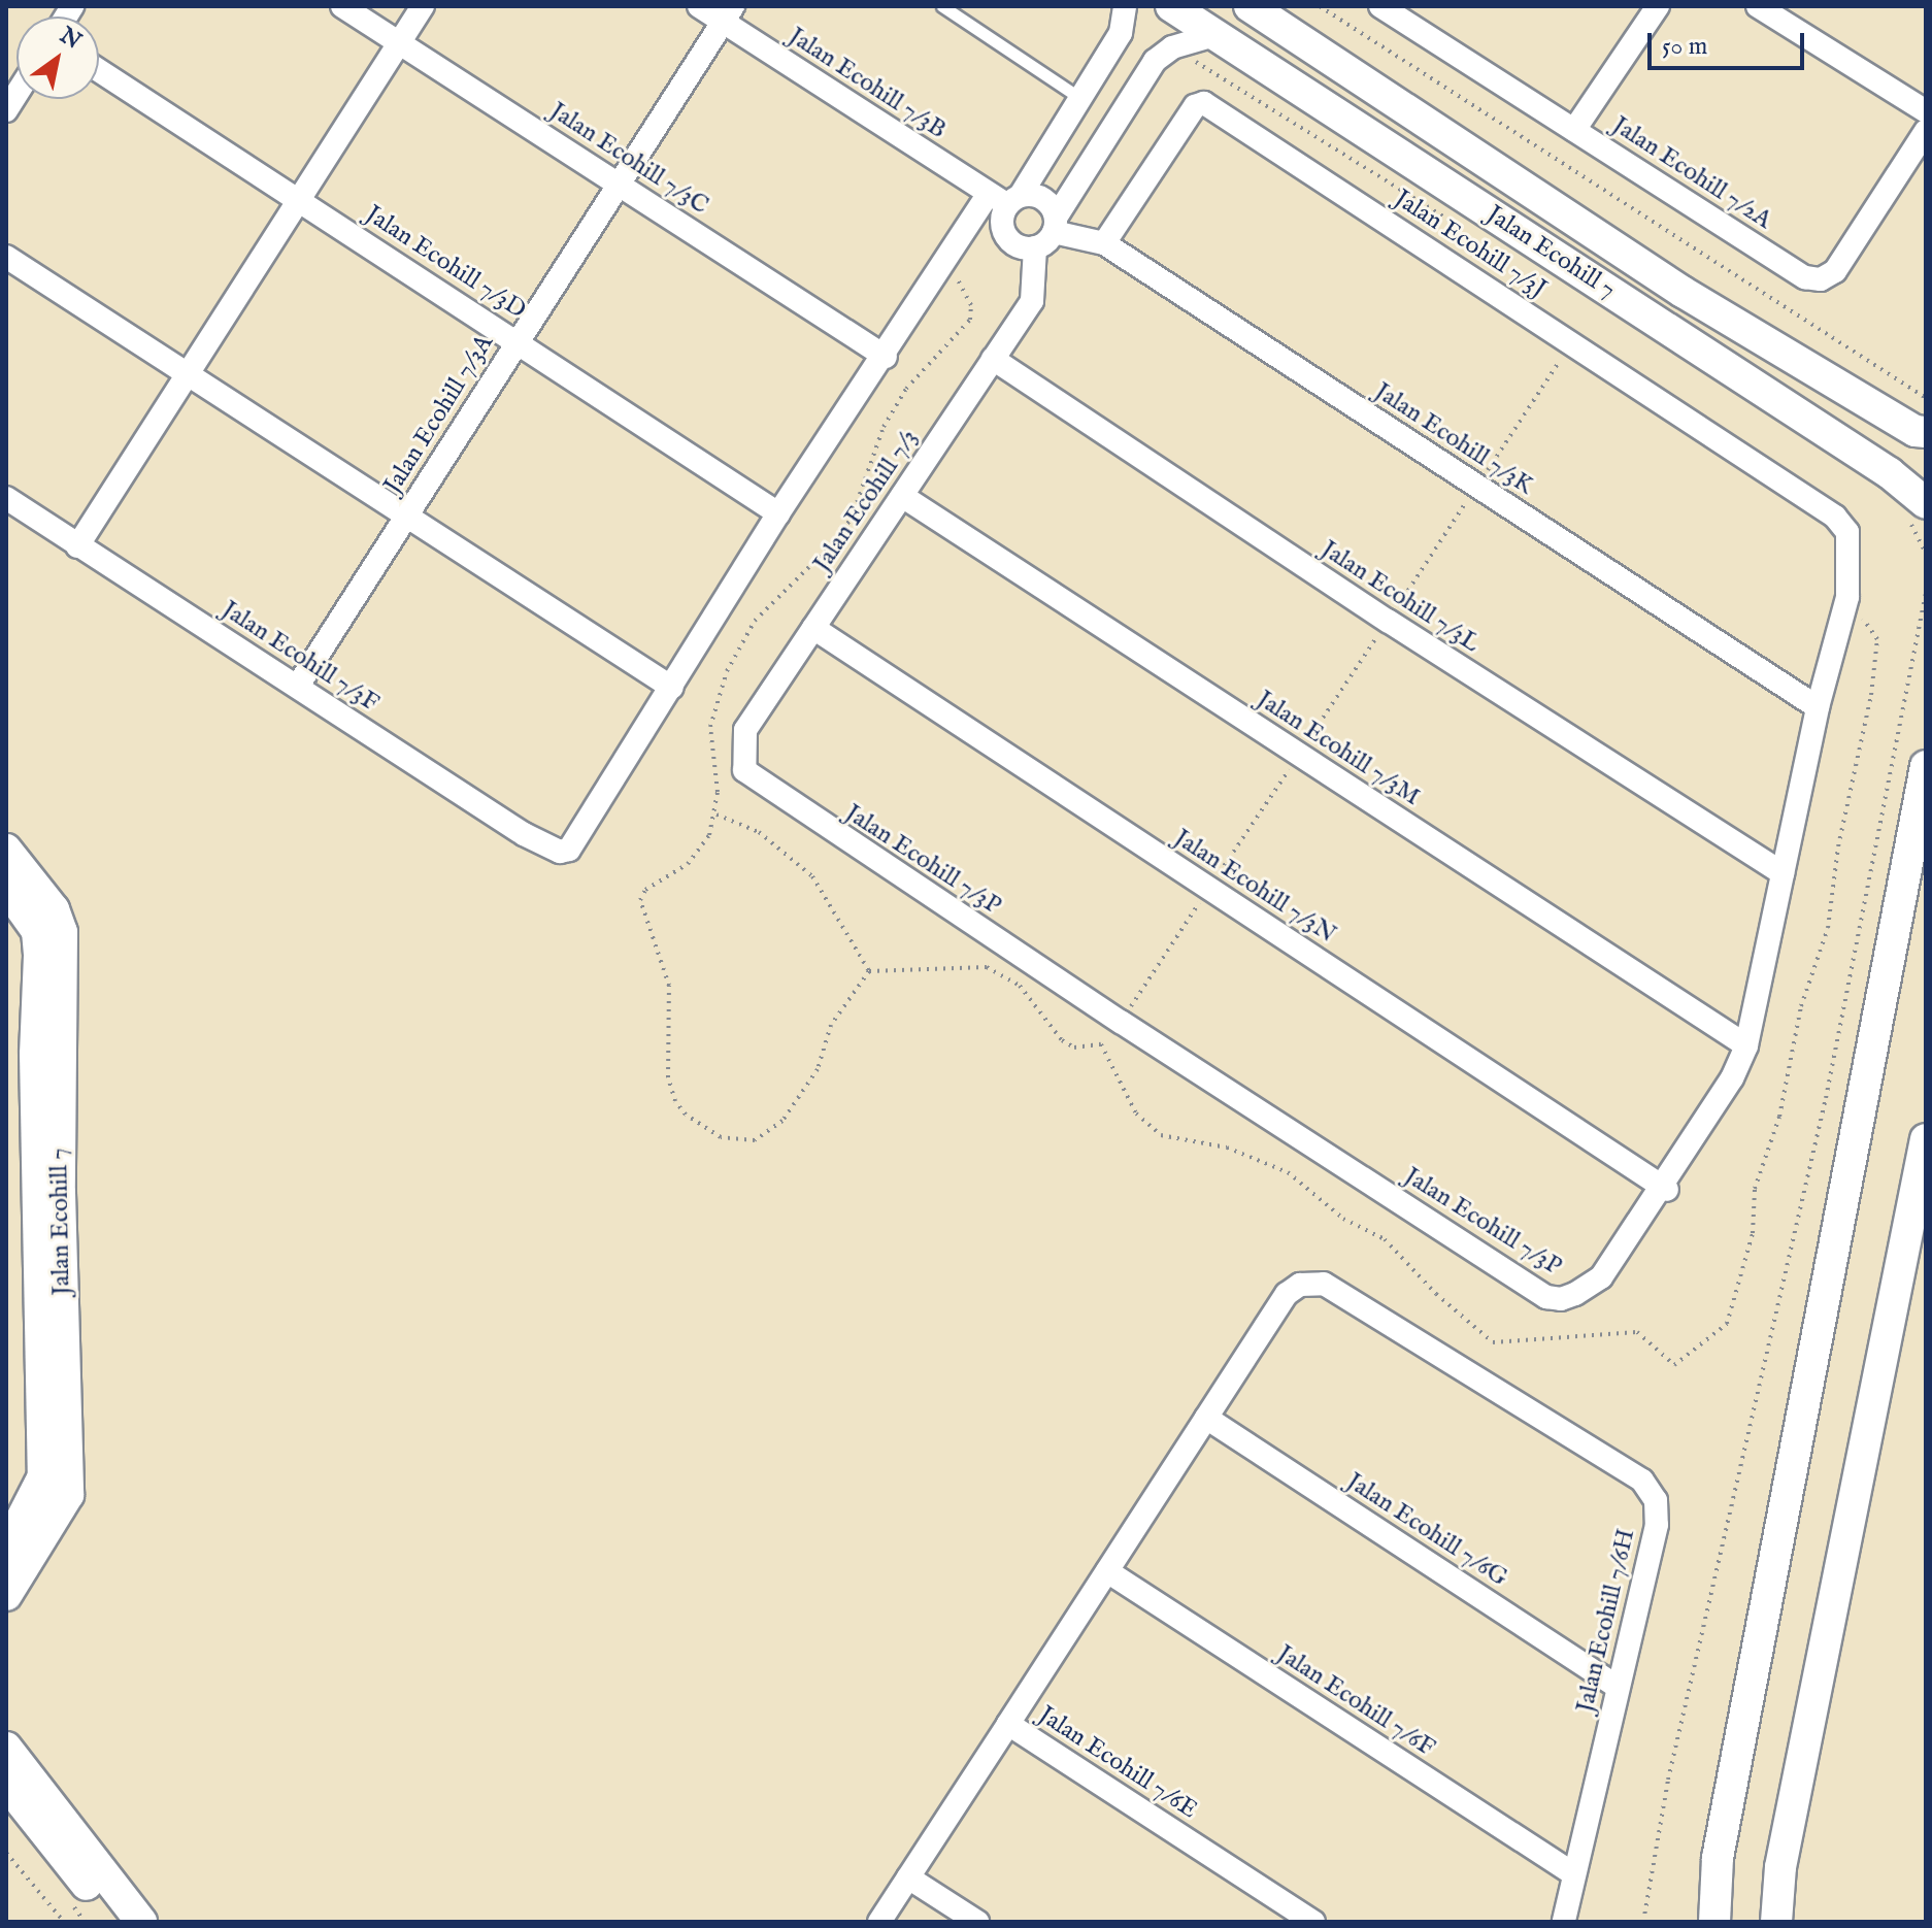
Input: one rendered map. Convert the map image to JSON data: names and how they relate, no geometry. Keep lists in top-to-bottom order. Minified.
{"streets":{"street":["Jalan Ecohill 7/3B","Jalan Ecohill 7/3C","Jalan Ecohill 7/2A","Jalan Ecohill 7/3J","Jalan Ecohill 7","Jalan Ecohill 7/3D","Jalan Ecohill 7/3A","Jalan Ecohill 7/3K","Jalan Ecohill 7/3","Jalan Ecohill 7/3L","Jalan Ecohill 7/3F","Jalan Ecohill 7/3M","Jalan Ecohill 7/3P","Jalan Ecohill 7/3N","Jalan Ecohill 7/6G","Jalan Ecohill 7/6H","Jalan Ecohill 7/6F","Jalan Ecohill 7/6E"]},"crossings":[["Jalan Ecohill 7/3B","Jalan Ecohill 7/3A"],["Jalan Ecohill 7/3B","Jalan Ecohill 7/3K"],["Jalan Ecohill 7/3B","Jalan Ecohill 7/3"],["Jalan Ecohill 7/3C","Jalan Ecohill 7/3A"],["Jalan Ecohill 7/3J","Jalan Ecohill 7/3K"],["Jalan Ecohill 7/3J","Jalan Ecohill 7/3P"],["Jalan Ecohill 7/3D","Jalan Ecohill 7/3A"],["Jalan Ecohill 7/3A","Jalan Ecohill 7/3F"],["Jalan Ecohill 7/3K","Jalan Ecohill 7/3"],["Jalan Ecohill 7/3K","Jalan Ecohill 7/3P"],["Jalan Ecohill 7/3","Jalan Ecohill 7/3L"],["Jalan Ecohill 7/3","Jalan Ecohill 7/3M"],["Jalan Ecohill 7/3","Jalan Ecohill 7/3P"],["Jalan Ecohill 7/3","Jalan Ecohill 7/3N"],["Jalan Ecohill 7/3L","Jalan Ecohill 7/3P"],["Jalan Ecohill 7/3M","Jalan Ecohill 7/3P"],["Jalan Ecohill 7/3P","Jalan Ecohill 7/3N"],["Jalan Ecohill 7/6G","Jalan Ecohill 7/6H"],["Jalan Ecohill 7/6H","Jalan Ecohill 7/6F"]],"scale_bar":"50 m","north":"top right"}
